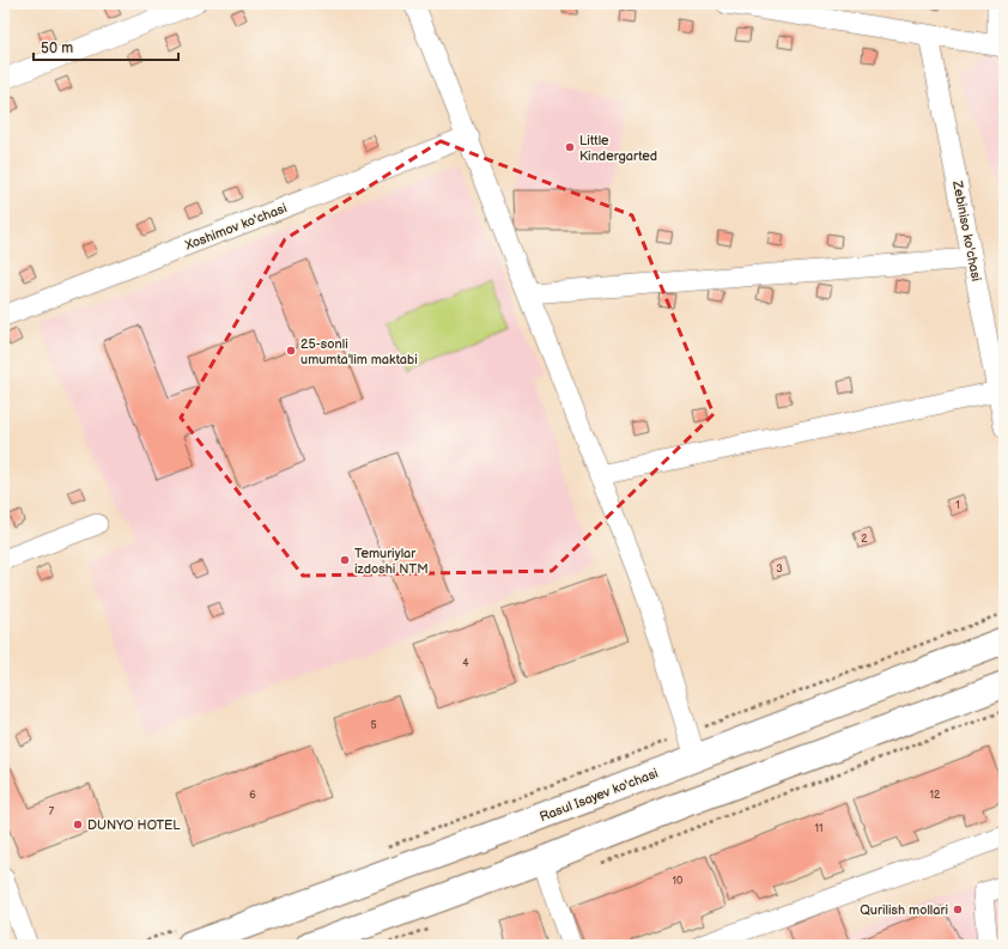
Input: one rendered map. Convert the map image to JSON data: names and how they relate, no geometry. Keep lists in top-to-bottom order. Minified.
{"streets":{"main road":["Rasul Isayev ko'chasi"],"street":["Xoshimov ko'chasi","Zebiniso ko'chasi"]},"places":["Little Kindergarted","25-sonli umumta'lim maktabi","Temuriylar izdoshi NTM","DUNYO HOTEL","Qurilish mollari"],"house_numbers":["1","2","3","4","5","6","12","7","11","10"],"scale_bar":"50 m"}
